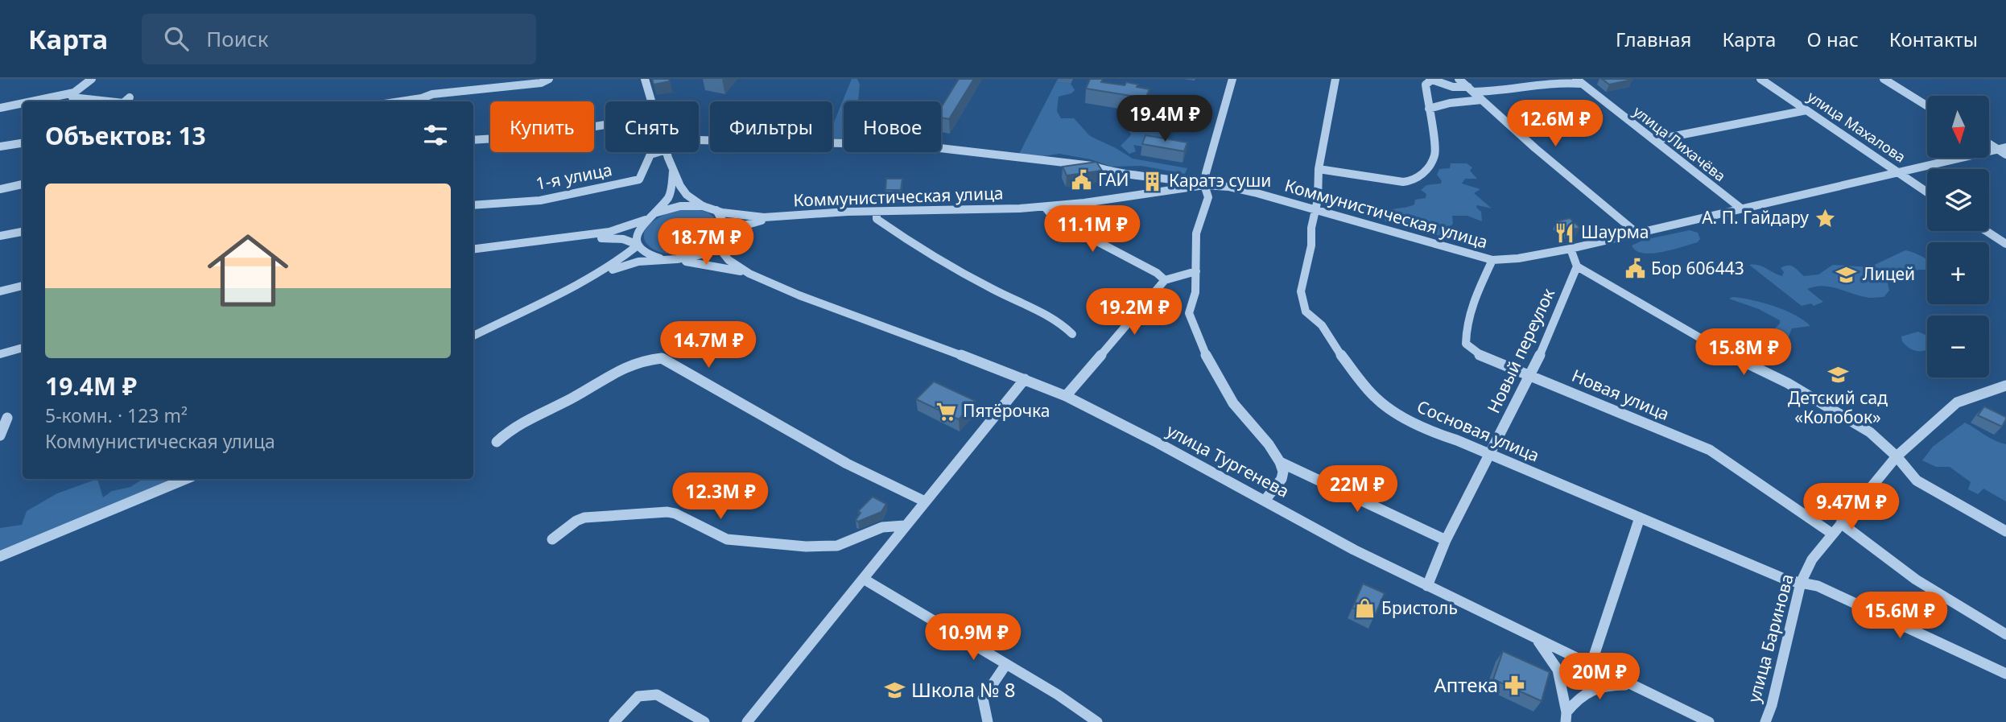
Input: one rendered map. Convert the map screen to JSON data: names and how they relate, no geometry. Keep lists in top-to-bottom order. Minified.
{"streets":{"street":["улица Махалова","улица Лихачёва","1-я улица","Коммунистическая улица","Новый переулок","Новая улица","Сосновая улица","улица Тургенева","улица Баринова"]},"crossings":[["улица Махалова","Коммунистическая улица"],["улица Лихачёва","Коммунистическая улица"],["Коммунистическая улица","Новая улица"],["Коммунистическая улица","Сосновая улица"],["Коммунистическая улица","улица Тургенева"],["Новый переулок","Новая улица"],["Новый переулок","Сосновая улица"],["Новый переулок","улица Тургенева"],["Новая улица","улица Баринова"],["Сосновая улица","улица Баринова"]],"places":{"public building":["ГАИ","Бор 606443"],"building":["Каратэ суши"],"place":["А. П. Гайдару"],"restaurant":["Шаурма"],"school or university":["Лицей","Детский сад «Колобок»","Школа № 8"],"supermarket":["Пятёрочка"],"shop":["Бристоль"],"pharmacy":["Аптека"]},"north":"bottom","page":{"header":"Карта","search":"Поиск","nav":["Главная","Карта","О нас","Контакты"],"price":["19.4M ₽","12.6M ₽","11.1M ₽","18.7M ₽","19.2M ₽","14.7M ₽","15.8M ₽","22M ₽","12.3M ₽","9.47M ₽","15.6M ₽","10.9M ₽","20M ₽"],"map_buttons":["+","−"],"chip":["Купить","Снять","Фильтры","Новое"],"heading":"Объектов: 13","list":[{"name":"19.4M ₽","note":"5-комн. · 123 m² · Коммунистическая улица"}]}}
